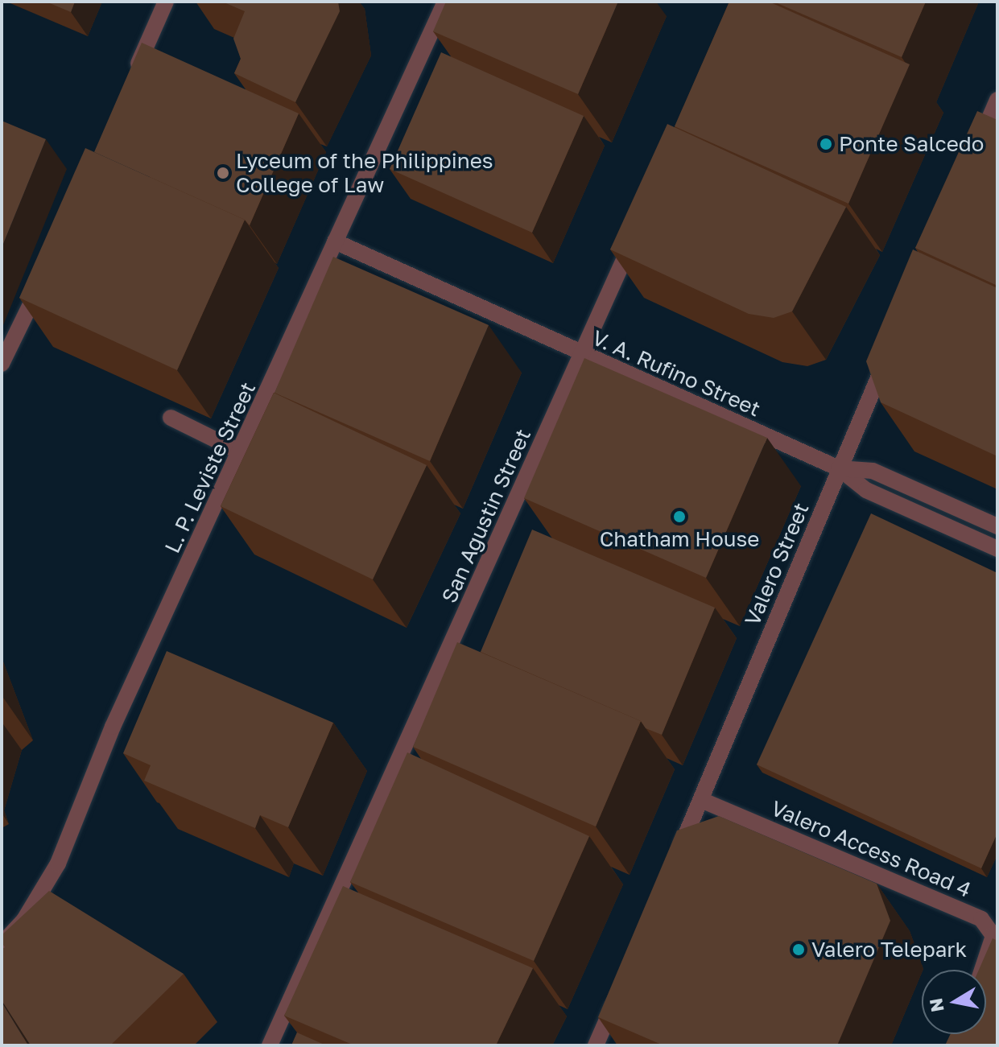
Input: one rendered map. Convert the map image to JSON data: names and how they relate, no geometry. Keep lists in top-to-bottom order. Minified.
{"streets":{"street":["V. A. Rufino Street","L. P. Leviste Street","San Agustin Street","Valero Street","Valero Access Road 4"]},"crossings":[["V. A. Rufino Street","L. P. Leviste Street"],["V. A. Rufino Street","San Agustin Street"],["V. A. Rufino Street","Valero Street"],["Valero Street","Valero Access Road 4"]],"places":["Ponte Salcedo","Lyceum of the Philippines College of Law","Chatham House","Valero Telepark"],"north":"left"}
